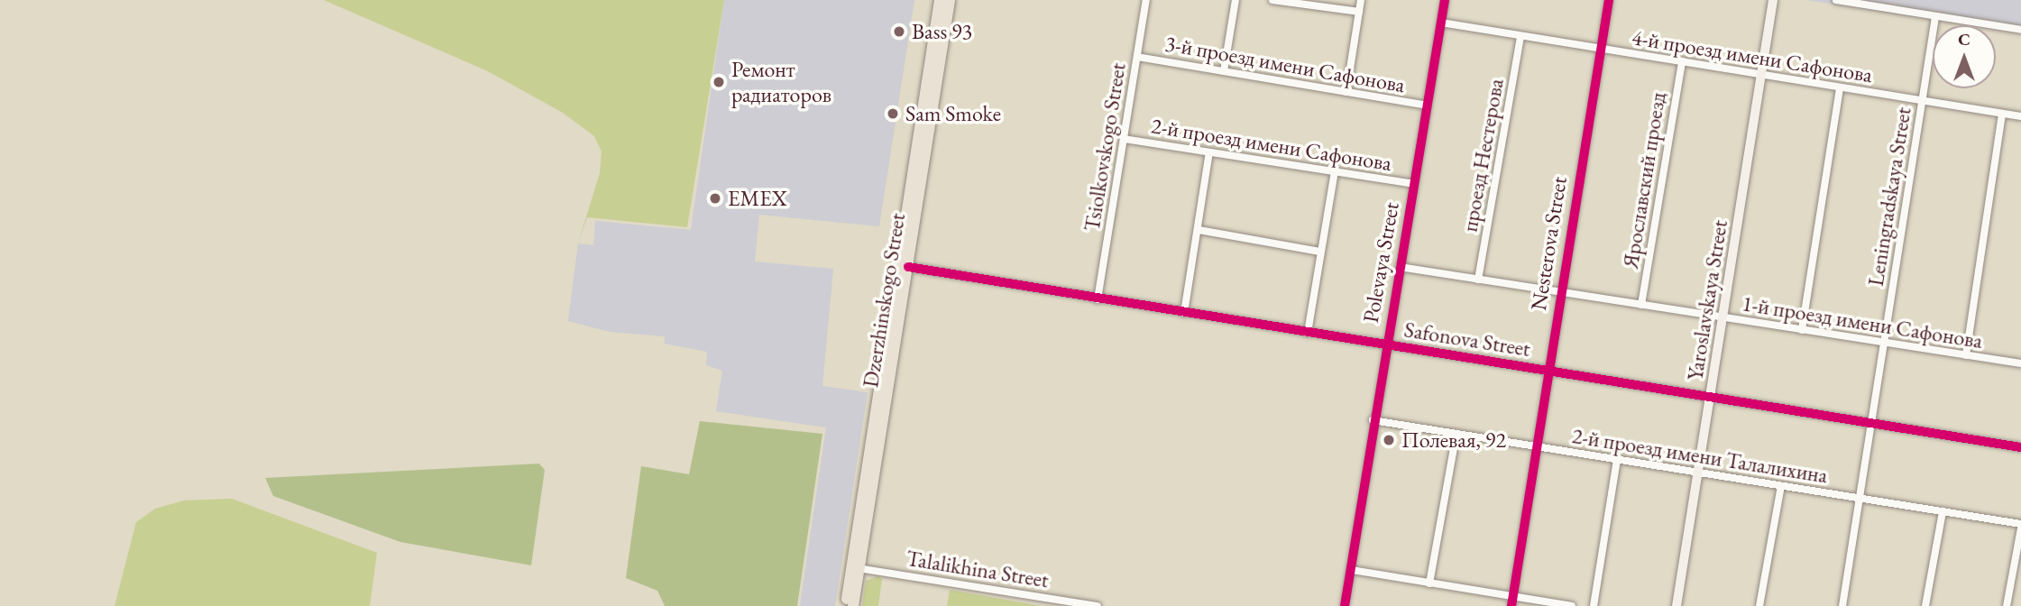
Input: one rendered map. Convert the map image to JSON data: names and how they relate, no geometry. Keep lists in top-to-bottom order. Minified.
{"streets":{"main road":["Dzerzhinskogo Street"],"street":["4-й проезд имени Сафонова","3-й проезд имени Сафонова","2-й проезд имени Сафонова","Tsiolkovskogo Street","проезд Нестерова","Ярославский проезд","Leningradskaya Street","Nesterova Street","Polevaya Street","Yaroslavskaya Street","1-й проезд имени Сафонова","Safonova Street","2-й проезд имени Талалихина","Talalikhina Street"]},"crossings":[["4-й проезд имени Сафонова","проезд Нестерова"],["4-й проезд имени Сафонова","Ярославский проезд"],["4-й проезд имени Сафонова","Leningradskaya Street"],["4-й проезд имени Сафонова","Nesterova Street"],["4-й проезд имени Сафонова","Polevaya Street"],["4-й проезд имени Сафонова","Yaroslavskaya Street"],["3-й проезд имени Сафонова","Tsiolkovskogo Street"],["3-й проезд имени Сафонова","Polevaya Street"],["2-й проезд имени Сафонова","Tsiolkovskogo Street"],["2-й проезд имени Сафонова","Polevaya Street"],["Tsiolkovskogo Street","Safonova Street"],["проезд Нестерова","1-й проезд имени Сафонова"],["Ярославский проезд","1-й проезд имени Сафонова"],["Leningradskaya Street","1-й проезд имени Сафонова"],["Leningradskaya Street","Safonova Street"],["Leningradskaya Street","2-й проезд имени Талалихина"],["Nesterova Street","1-й проезд имени Сафонова"],["Nesterova Street","Safonova Street"],["Nesterova Street","2-й проезд имени Талалихина"],["Polevaya Street","1-й проезд имени Сафонова"],["Polevaya Street","Safonova Street"],["Polevaya Street","2-й проезд имени Талалихина"],["Dzerzhinskogo Street","Safonova Street"],["Dzerzhinskogo Street","Talalikhina Street"],["Yaroslavskaya Street","1-й проезд имени Сафонова"],["Yaroslavskaya Street","Safonova Street"],["Yaroslavskaya Street","2-й проезд имени Талалихина"]],"places":["Bass 93","Ремонт радиаторов","Sam Smoke","EMEX","Полевая, 92"],"north":"top"}
